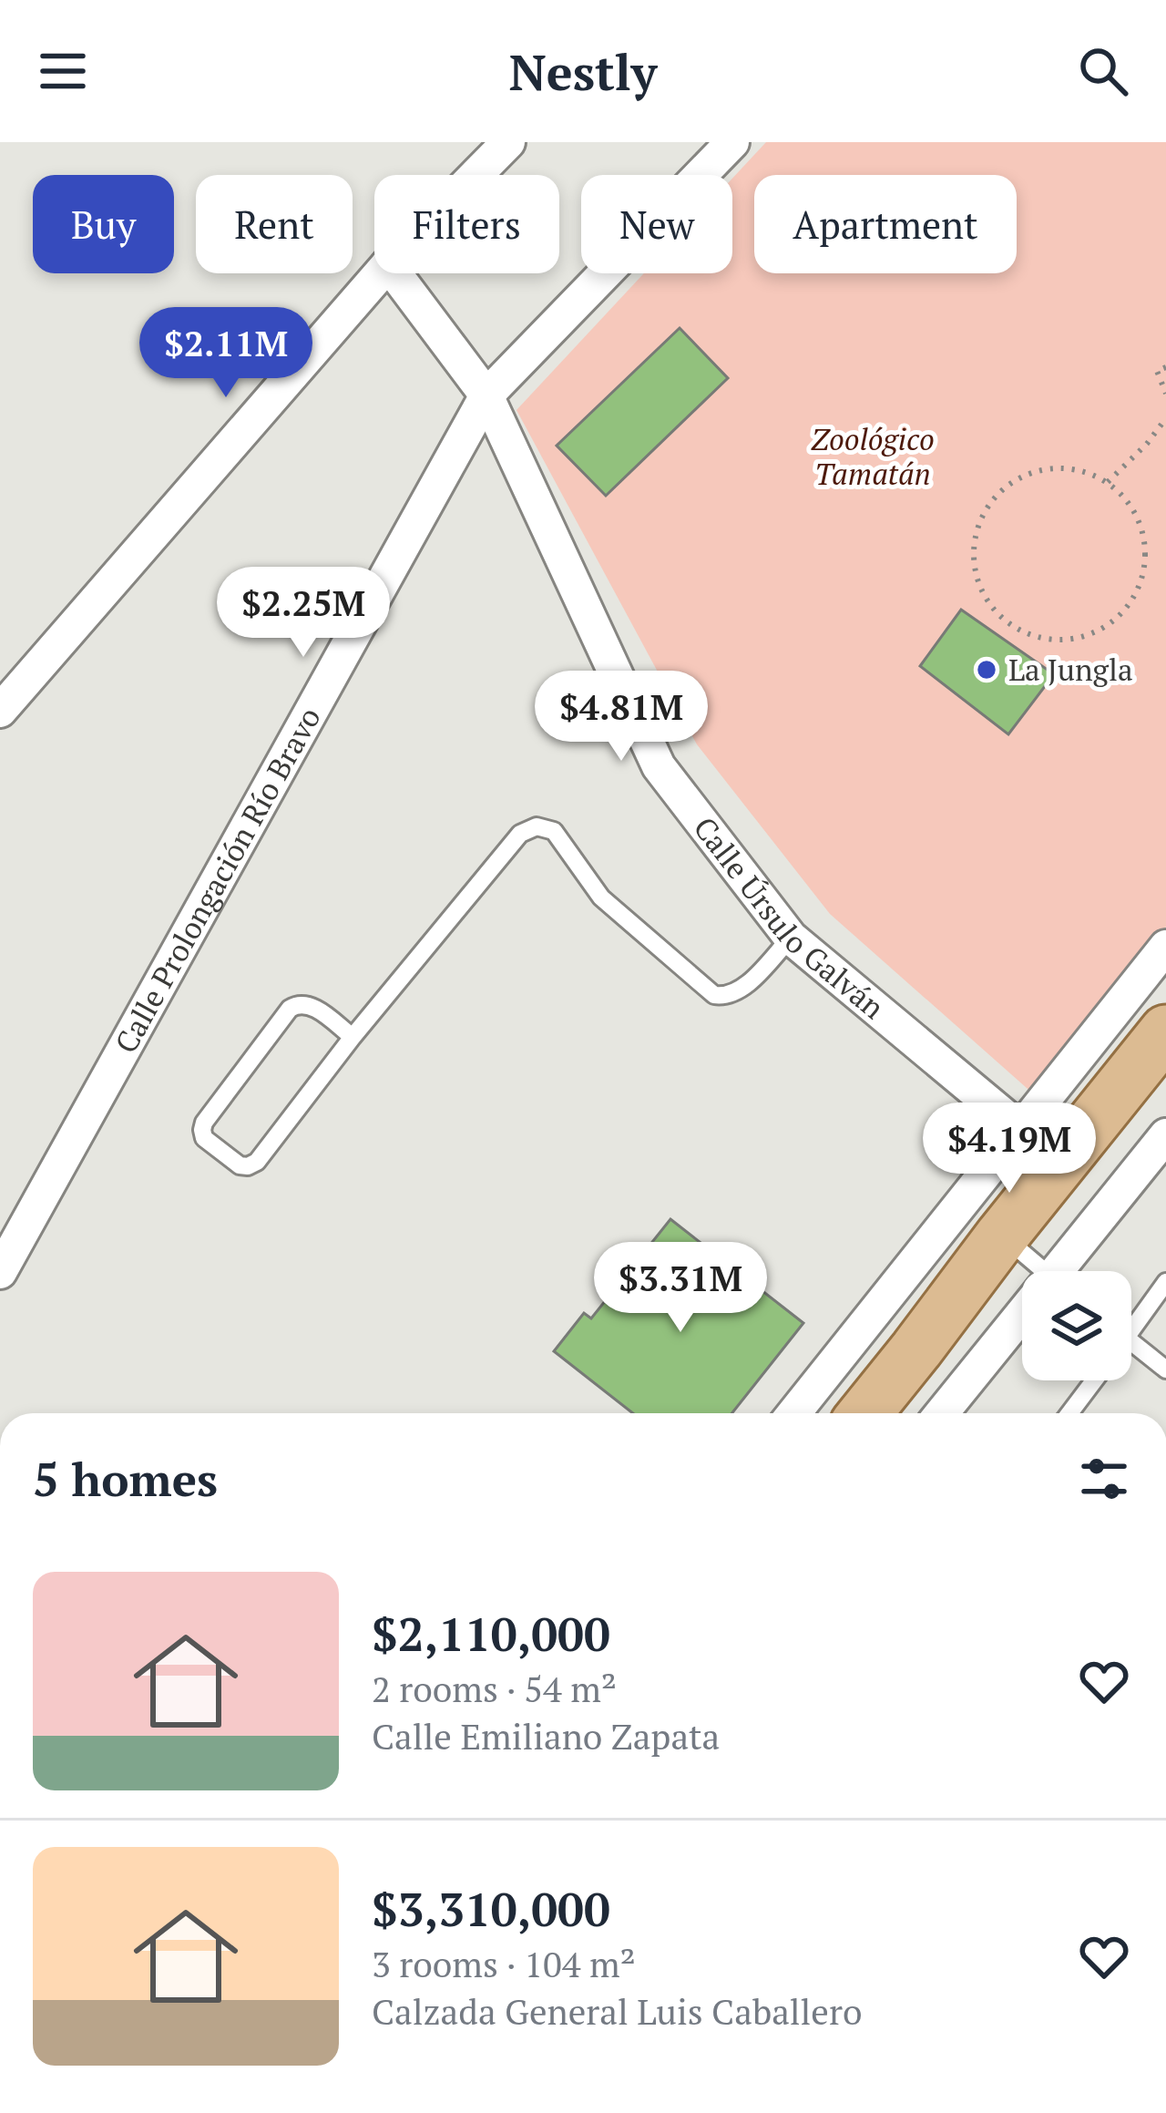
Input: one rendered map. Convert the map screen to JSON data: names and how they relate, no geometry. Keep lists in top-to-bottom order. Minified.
{"streets":{"street":["Calle Prolongación Río Bravo","Calle Úrsulo Galván"]},"crossings":[["Calle Prolongación Río Bravo","Calle Úrsulo Galván"]],"parks":["Zoológico Tamatán"],"places":["La Jungla"],"page":{"header":"Nestly","chip":["Buy","Rent","Filters","New","Apartment"],"price":["$2.11M","$2.25M","$4.81M","$4.19M","$3.31M"],"heading":"5 homes","list":[{"name":"$2,110,000","note":"2 rooms · 54 m² · Calle Emiliano Zapata"},{"name":"$3,310,000","note":"3 rooms · 104 m² · Calzada General Luis Caballero"}]}}
